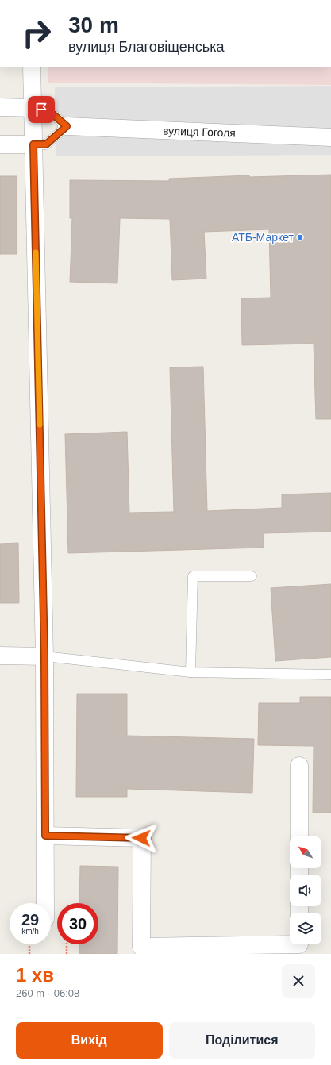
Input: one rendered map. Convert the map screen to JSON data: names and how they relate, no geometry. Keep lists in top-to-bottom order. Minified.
{"streets":{"street":["вулиця Гоголя"]},"places":["АТБ-Маркет"],"north":"top left","page":{"turn":["30 m","вулиця Благовіщенська"],"speed":"29 km/h","limit":"30","heading":["1 хв","260 m · 06:08"],"buttons":["Вихід","Поділитися"]}}
